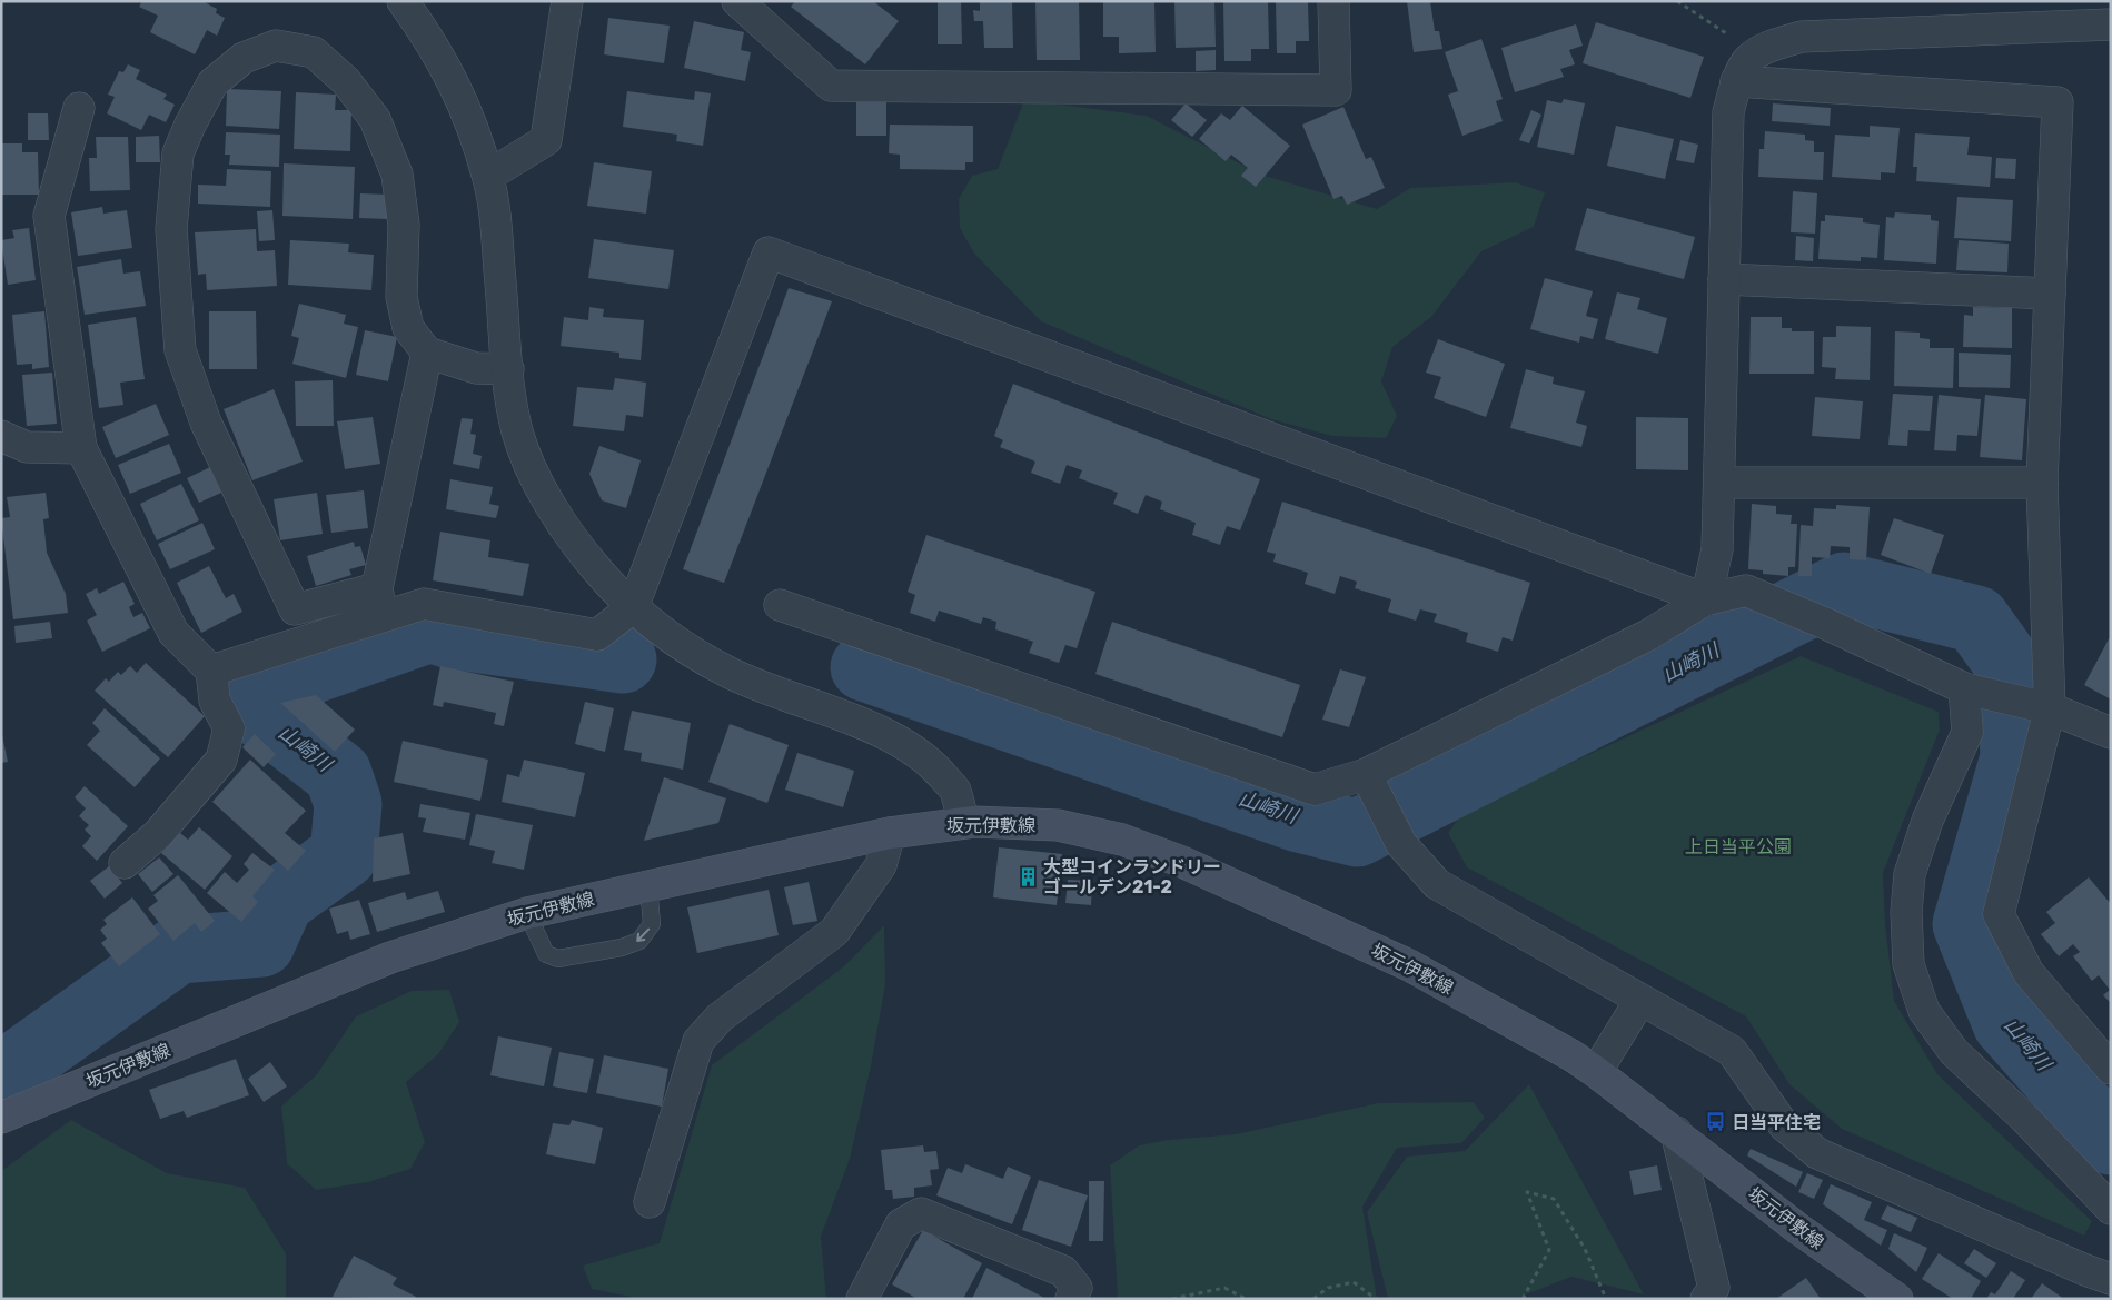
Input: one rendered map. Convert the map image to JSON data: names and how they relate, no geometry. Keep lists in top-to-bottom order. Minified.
{"streets":{"main road":["坂元伊敷線"]},"water":["山崎川"],"parks":["上日当平公園"],"places":{"building":["大型コインランドリー ゴールデン21-2"],"bus stop":["日当平住宅"]}}
